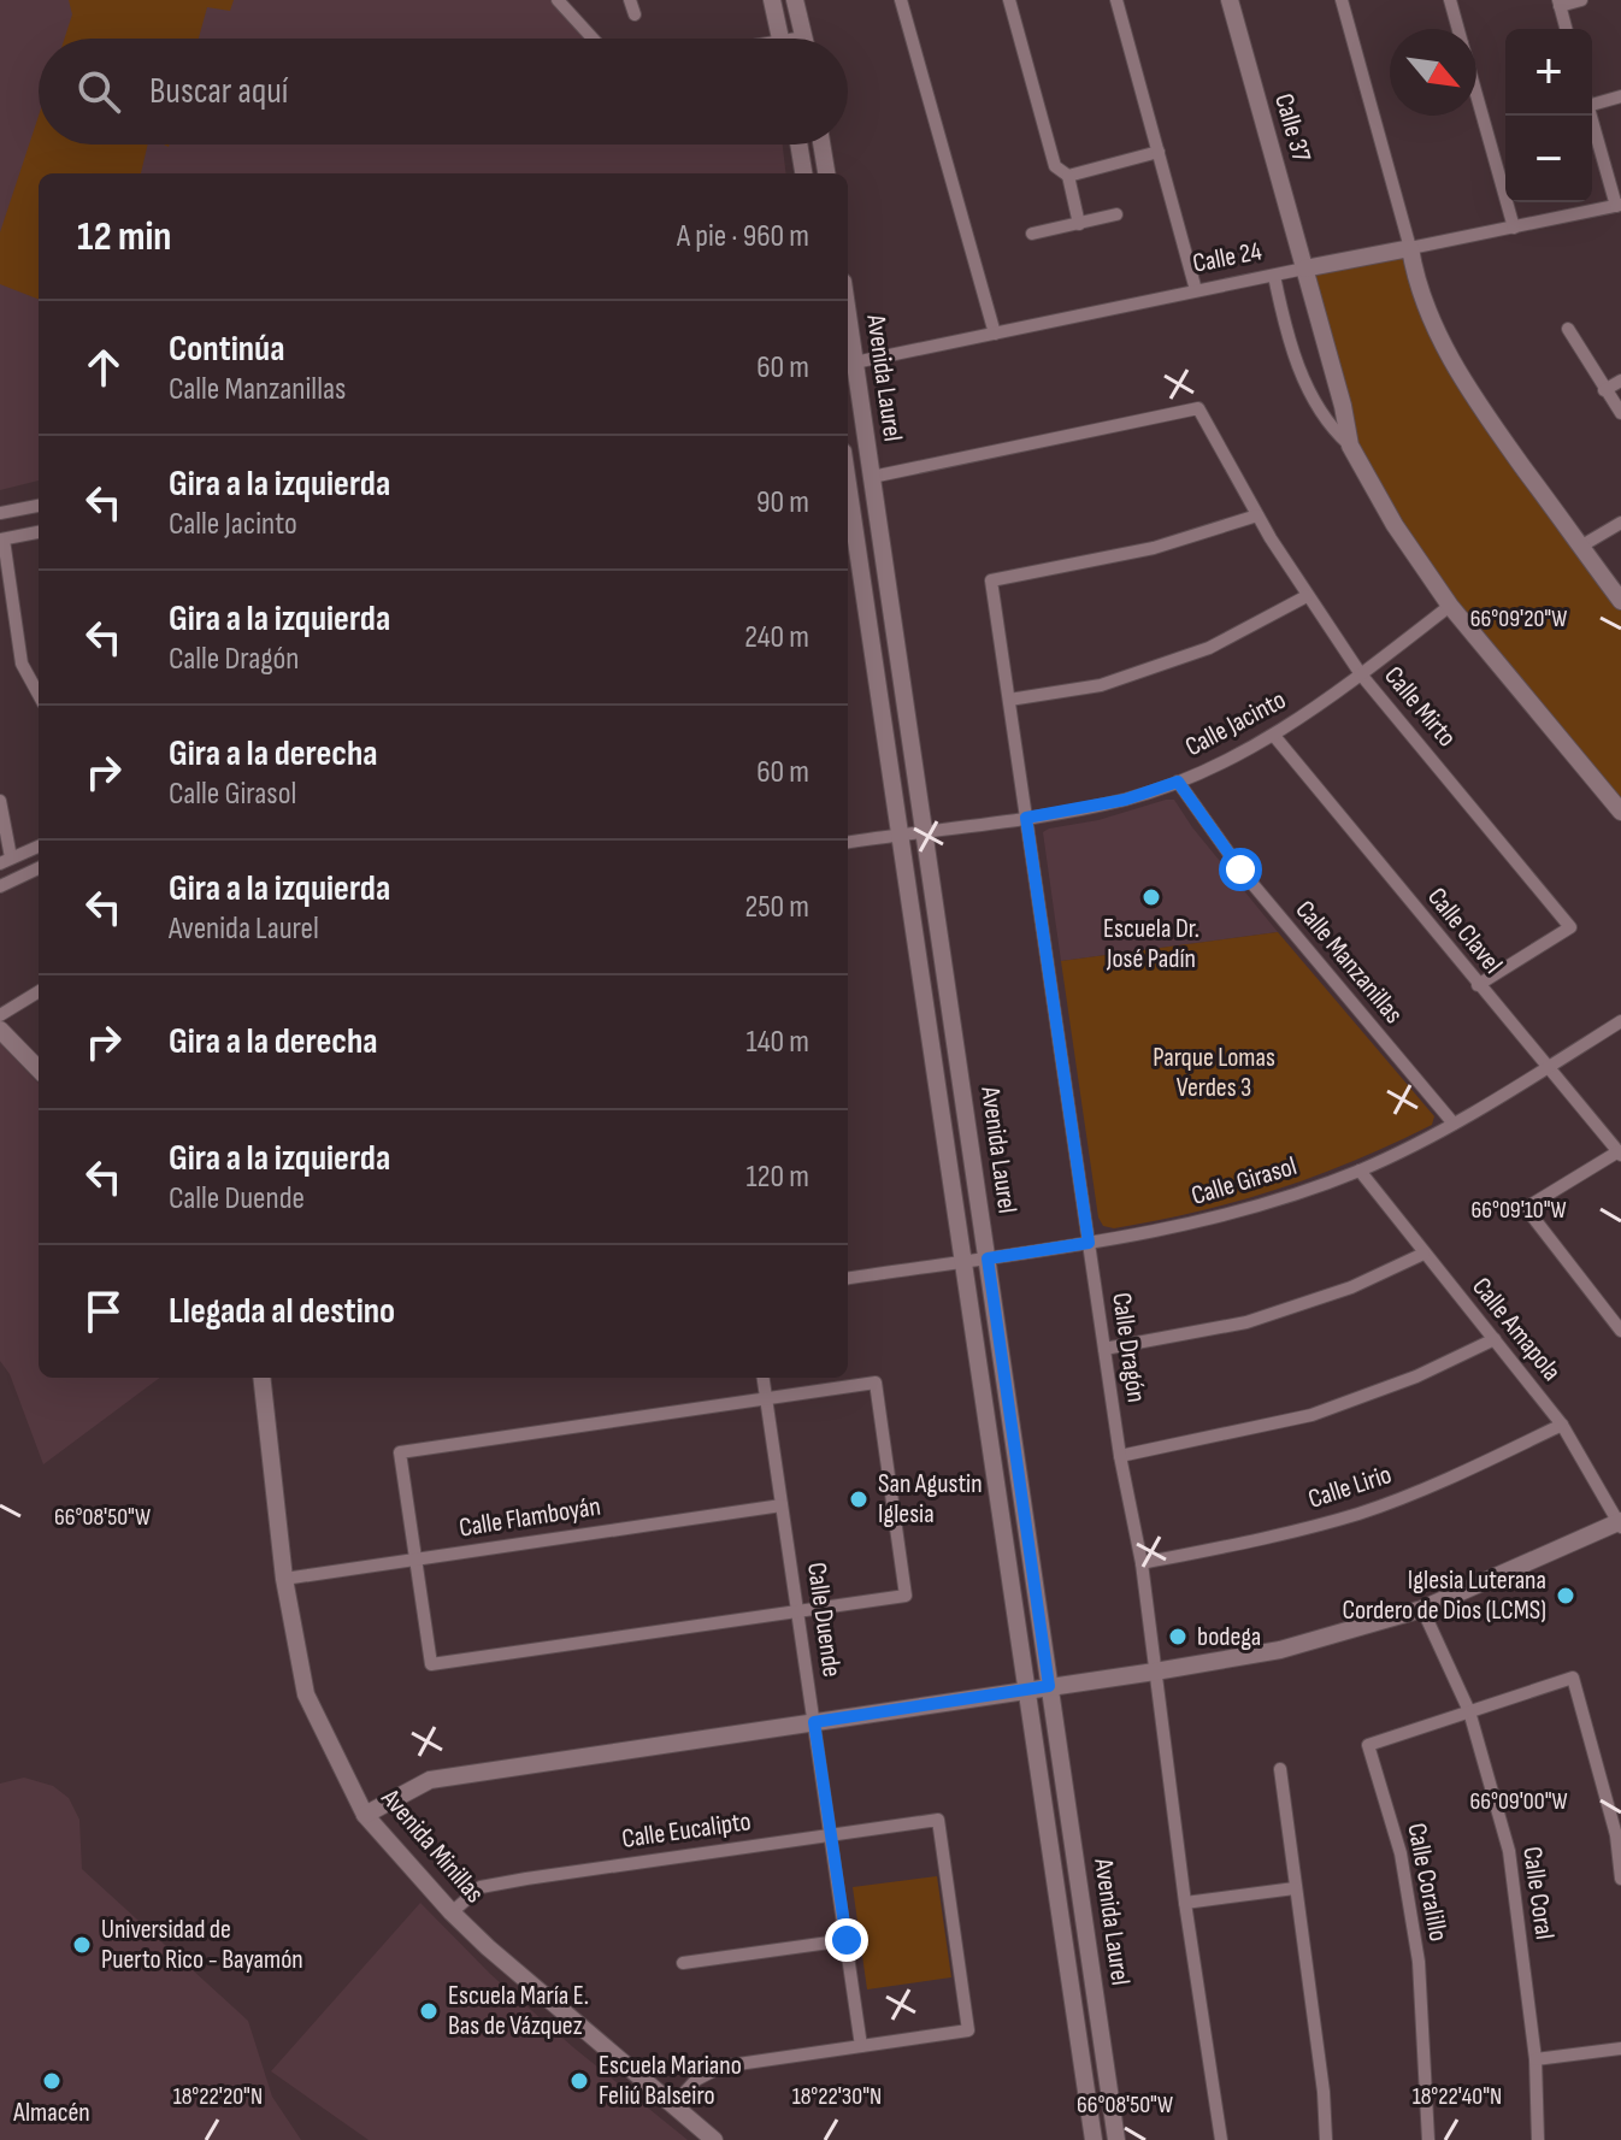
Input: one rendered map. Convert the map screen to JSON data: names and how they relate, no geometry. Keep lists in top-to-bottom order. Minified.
{"streets":{"street":["Calle 37","Calle 24","Avenida Laurel","Calle Mirto","Calle Jacinto","Calle Clavel","Calle Manzanillas","Calle Girasol","Calle Amapola","Calle Dragón","Calle Lirio","Calle Flamboyán","Calle Duende","Calle Eucalipto","Avenida Minillas","Calle Coralillo","Calle Coral"]},"crossings":[["Calle 37","Calle 24"],["Calle 37","Calle Jacinto"],["Calle 24","Avenida Laurel"],["Avenida Laurel","Calle Mirto"],["Avenida Laurel","Calle Jacinto"],["Avenida Laurel","Calle Girasol"],["Calle Mirto","Calle Jacinto"],["Calle Mirto","Calle Clavel"],["Calle Mirto","Calle Dragón"],["Calle Jacinto","Calle Clavel"],["Calle Jacinto","Calle Manzanillas"],["Calle Jacinto","Calle Dragón"],["Calle Clavel","Calle Girasol"],["Calle Manzanillas","Calle Girasol"],["Calle Girasol","Calle Amapola"],["Calle Girasol","Calle Dragón"],["Calle Amapola","Calle Lirio"],["Calle Dragón","Calle Lirio"],["Calle Flamboyán","Calle Duende"],["Calle Flamboyán","Avenida Minillas"],["Calle Duende","Calle Eucalipto"],["Calle Eucalipto","Avenida Minillas"],["Calle Coralillo","Calle Coral"]],"parks":["Parque Lomas Verdes 3"],"places":["Escuela Dr. José Padín","San Agustin Iglesia","Iglesia Luterana Cordero de Dios (LCMS)","bodega","Universidad de Puerto Rico - Bayamón","Escuela María E. Bas de Vázquez","Almacén","Escuela Mariano Feliú Balseiro"],"north":"bottom right","page":{"map_buttons":["+","−"],"search":"Buscar aquí","heading":["12 min","A pie · 960 m"],"list":[["Continúa","Calle Manzanillas","60 m"],["Gira a la izquierda","Calle Jacinto","90 m"],["Gira a la izquierda","Calle Dragón","240 m"],["Gira a la derecha","Calle Girasol","60 m"],["Gira a la izquierda","Avenida Laurel","250 m"],["Gira a la derecha","140 m"],["Gira a la izquierda","Calle Duende","120 m"],"Llegada al destino"]},"coordinates":["66°09'20\"W","66°09'10\"W","66°08'50\"W","66°09'00\"W","18°22'20\"N","18°22'30\"N","18°22'40\"N"]}
